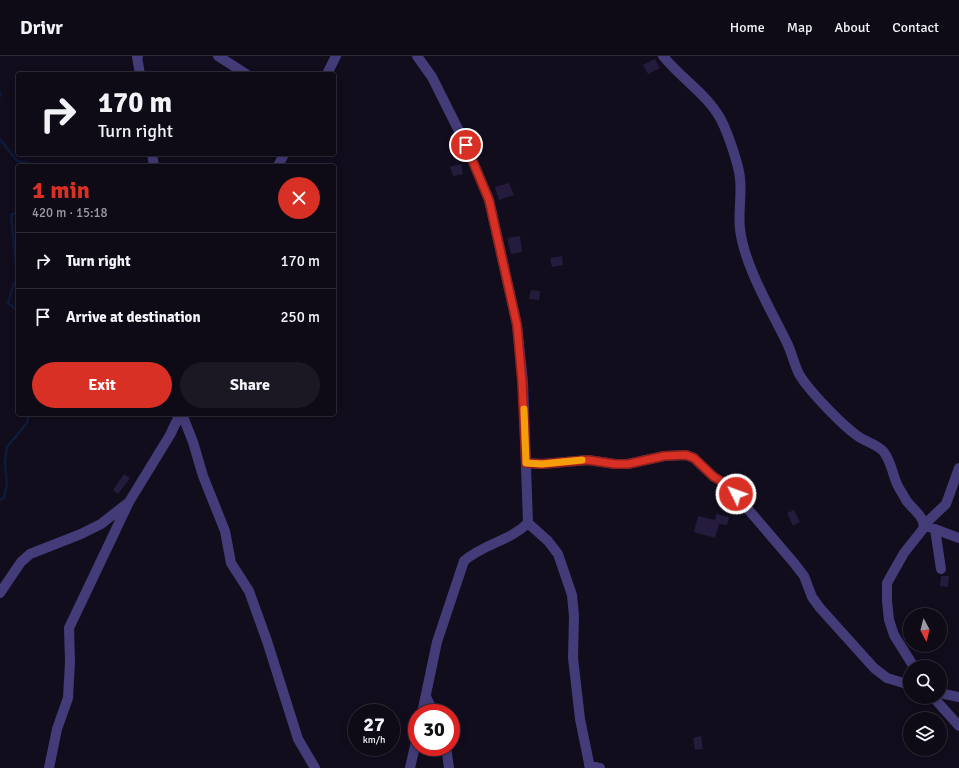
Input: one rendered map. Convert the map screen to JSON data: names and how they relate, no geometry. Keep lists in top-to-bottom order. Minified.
{"north":"bottom","page":{"header":"Drivr","nav":["Home","Map","About","Contact"],"turn":["170 m","Turn right"],"heading":["1 min","420 m · 15:18"],"list":[{"name":"Turn right","value":"170 m"},{"name":"Arrive at destination","value":"250 m"}],"buttons":["Exit","Share"],"speed":"27 km/h","limit":"30"}}
